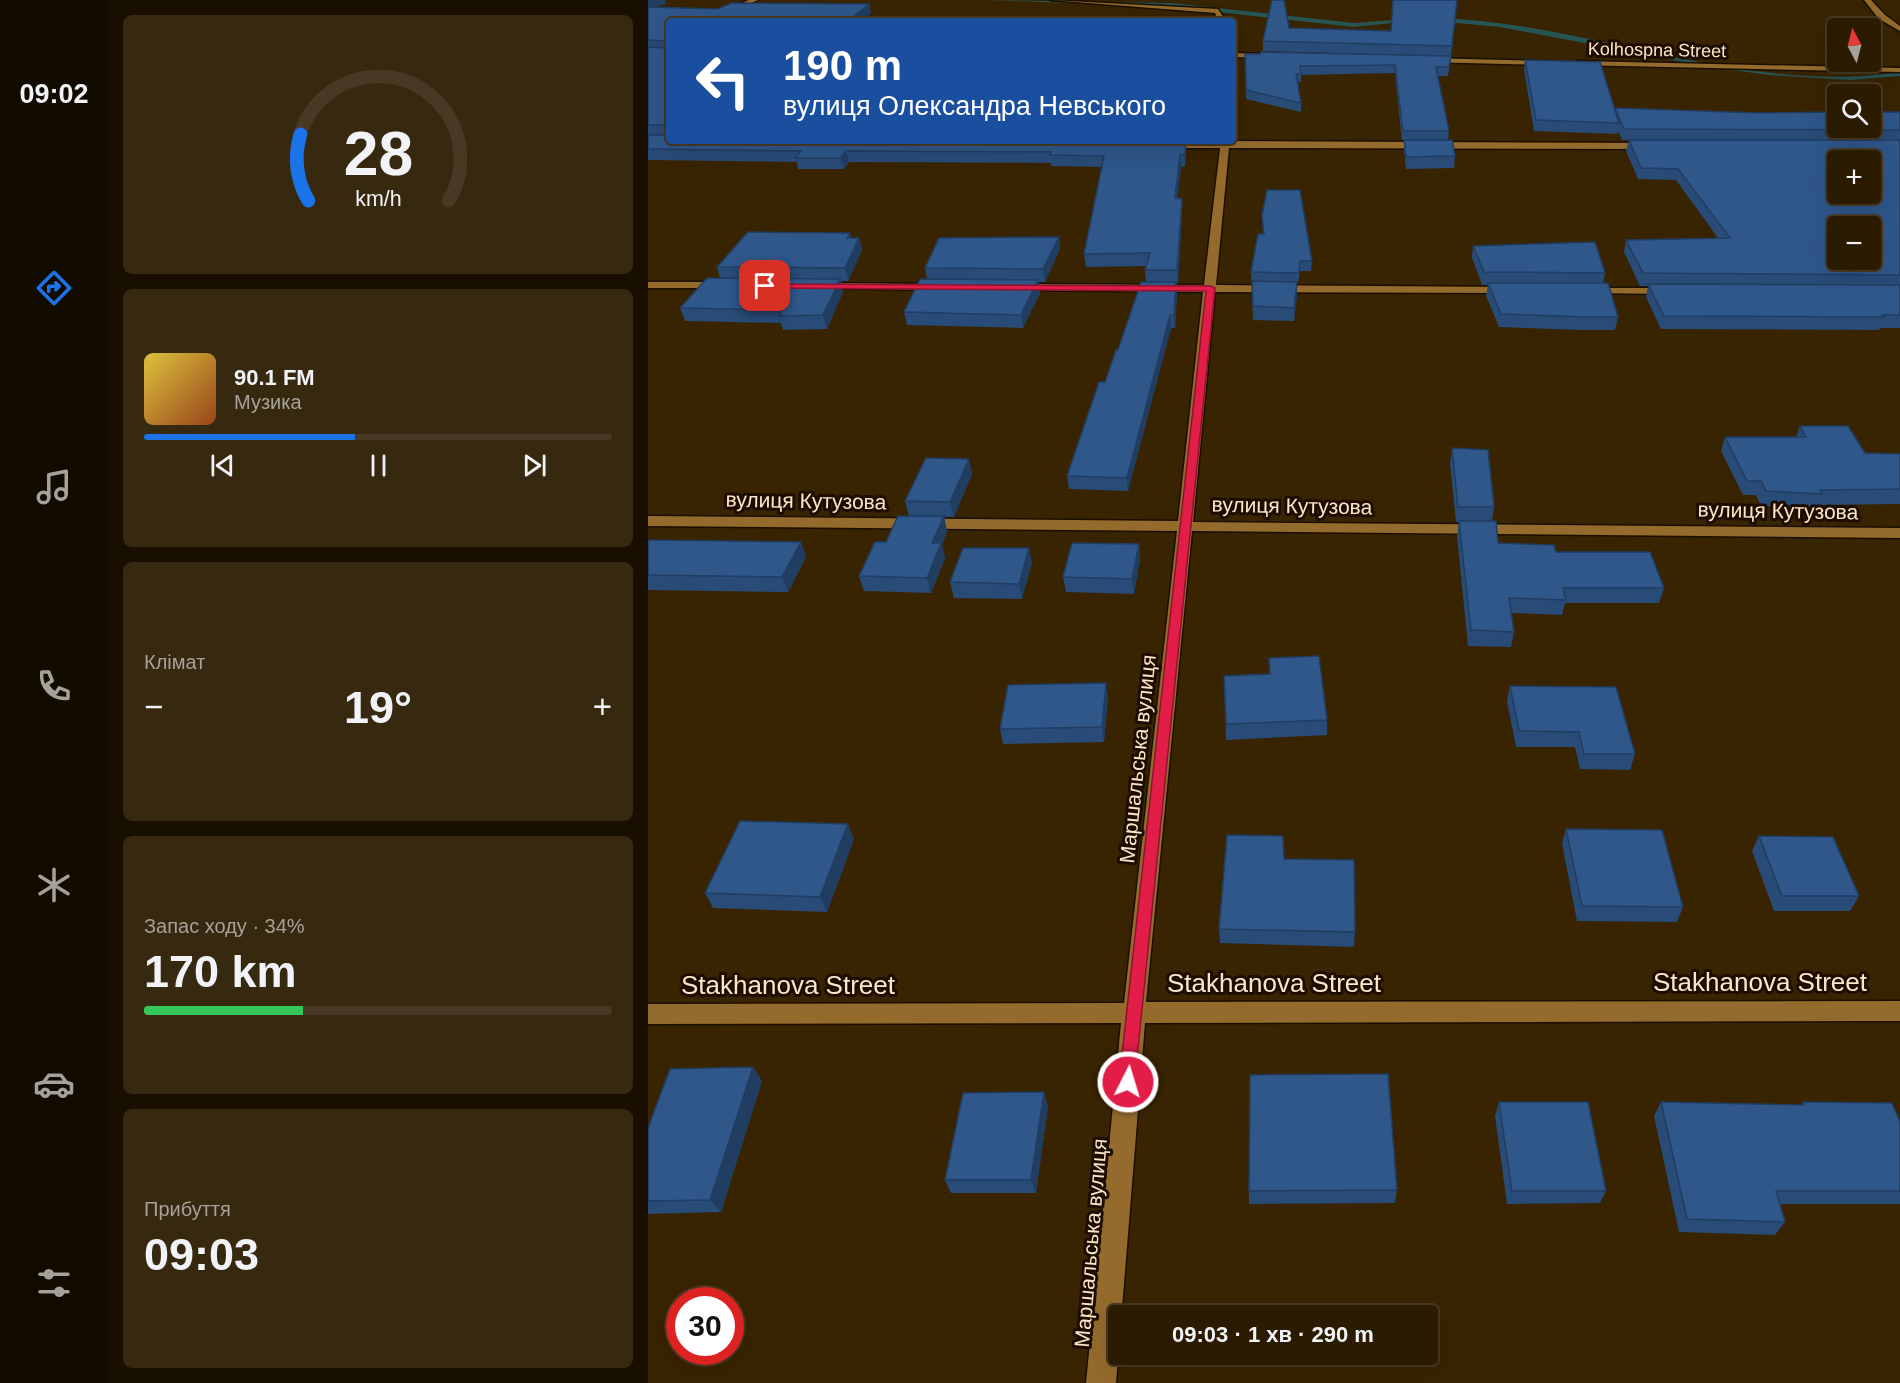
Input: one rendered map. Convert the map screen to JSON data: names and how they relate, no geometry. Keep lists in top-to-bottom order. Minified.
{"streets":{"street":["Kolhospna Street","вулиця Кутузова","Маршальська вулиця","Stakhanova Street"]},"crossings":[["вулиця Кутузова","Маршальська вулиця"],["Маршальська вулиця","Stakhanova Street"]],"north":"top","page":{"tabs":"09:02","map_buttons":["+","−"],"turn":["190 m","вулиця Олександра Невського"],"song":["90.1 FM","Музика"],"tile":["Клімат",["Запас ходу · 34%","170 km"],["Прибуття","09:03"]],"heat":["−","19°","+"],"limit":"30","trip":"09:03 · 1 хв · 290 m","gauge":["28","km/h"]}}
